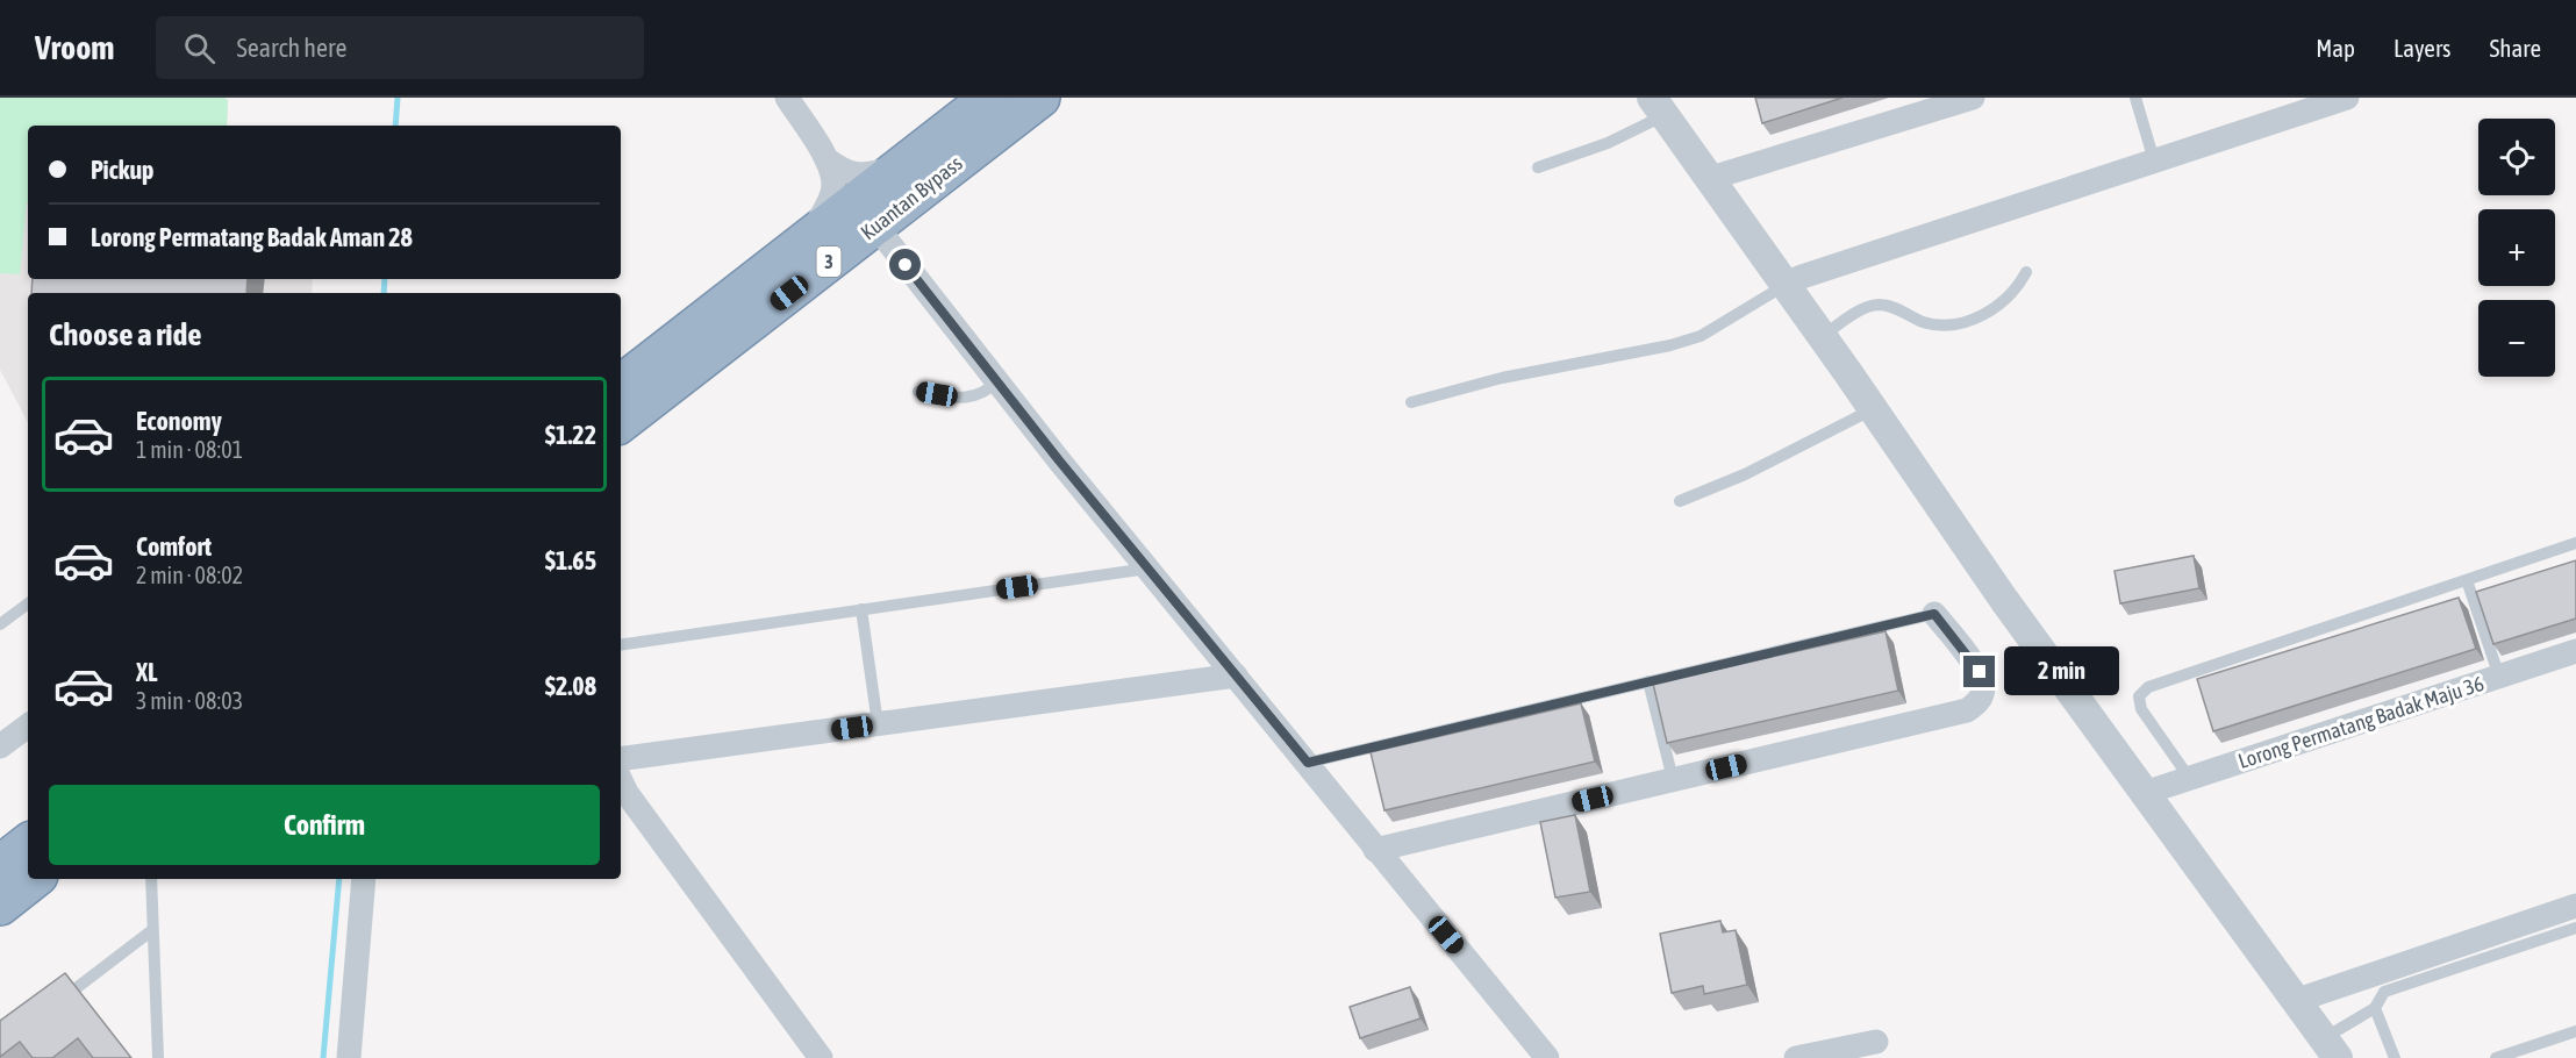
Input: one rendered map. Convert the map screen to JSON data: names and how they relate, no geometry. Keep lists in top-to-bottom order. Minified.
{"streets":{"highway":["Kuantan Bypass","3"],"street":["Lorong Permatang Badak Maju 36"]},"page":{"header":"Vroom","search":"Search here","nav":["Map","Layers","Share"],"map_buttons":["+","−"],"banner":["Pickup","Lorong Permatang Badak Aman 28"],"heading":"Choose a ride","list":[{"name":"Economy","note":"1 min · 08:01","value":"$1.22"},{"name":"Comfort","note":"2 min · 08:02","value":"$1.65"},{"name":"XL","note":"3 min · 08:03","value":"$2.08"}],"bubble":"2 min","buttons":"Confirm"}}
